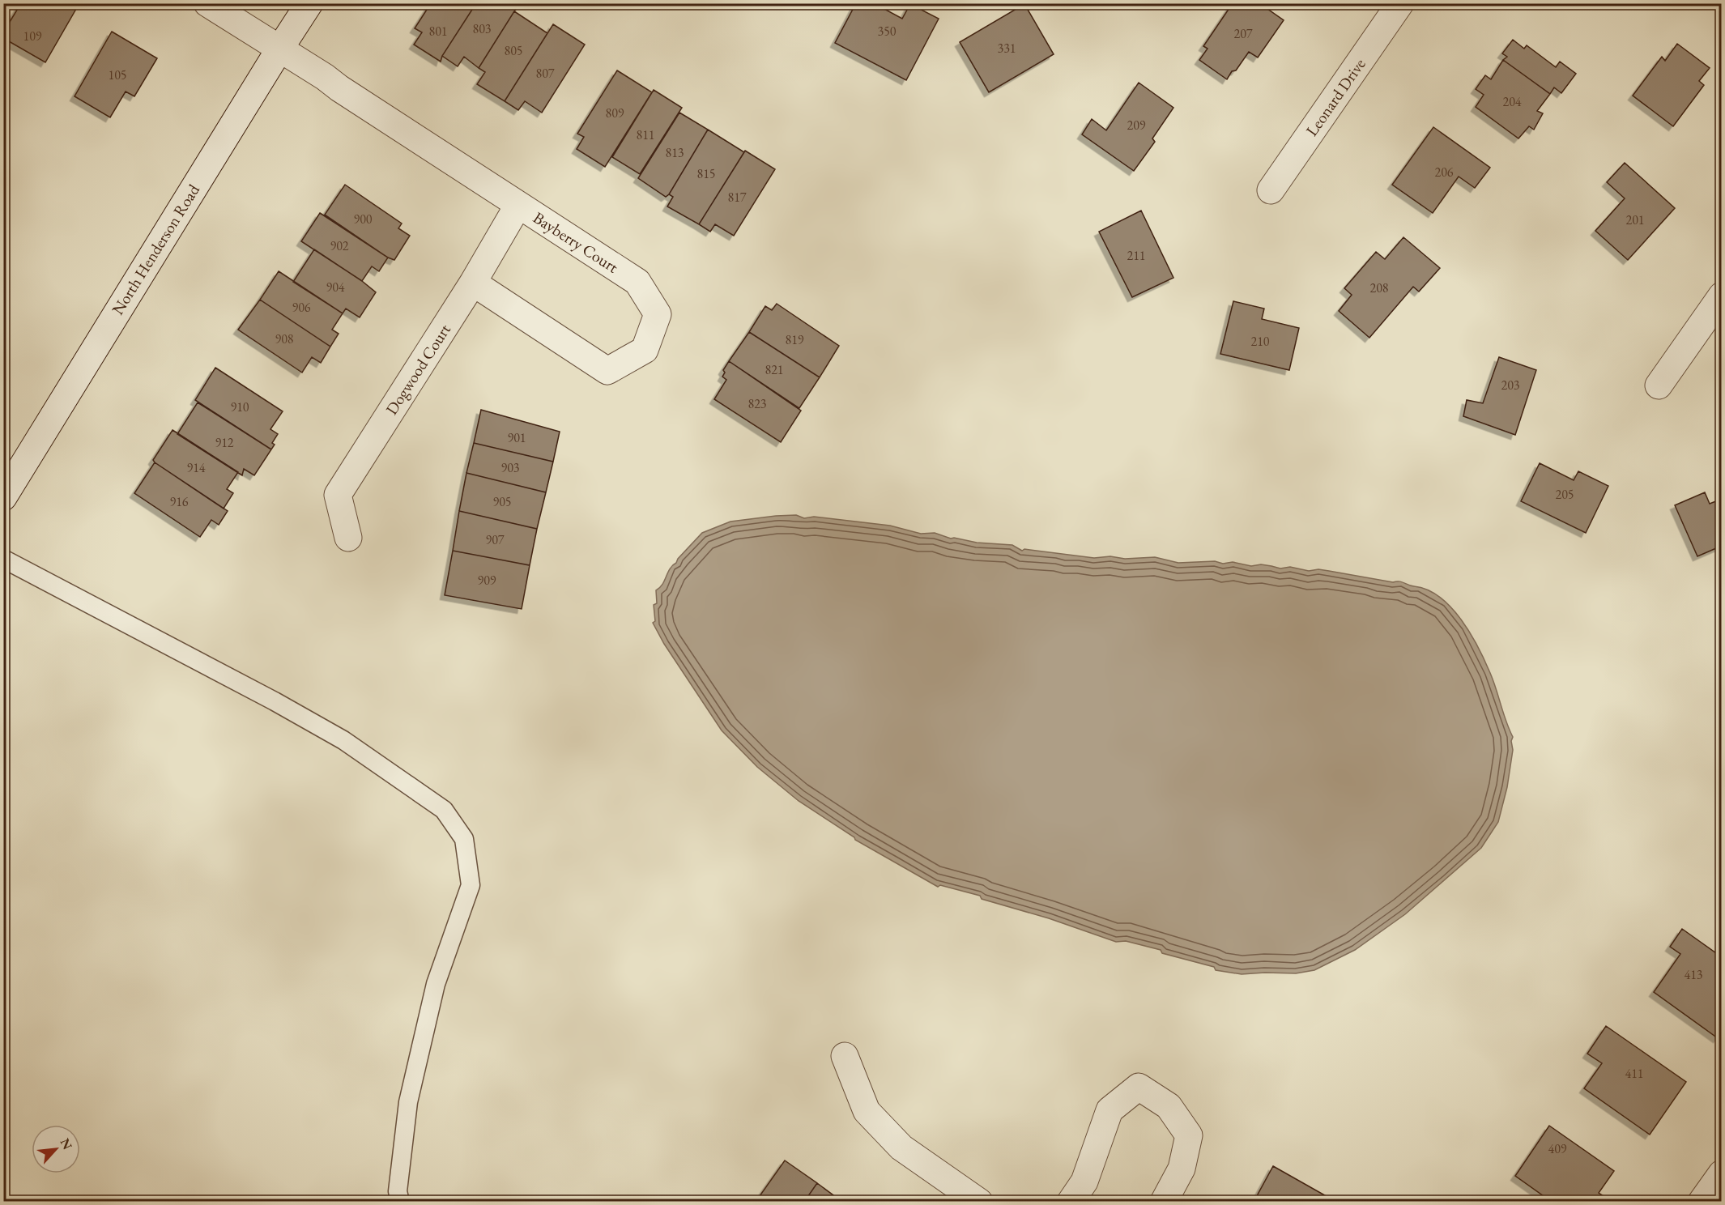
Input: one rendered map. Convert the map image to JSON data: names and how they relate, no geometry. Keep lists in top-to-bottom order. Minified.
{"streets":{"street":["Leonard Drive","Bayberry Court","North Henderson Road","Dogwood Court"]},"crossings":[["Bayberry Court","North Henderson Road"],["Bayberry Court","Dogwood Court"]],"house_numbers":["803","801","350","207","109","331","805","807","105","204","809","209","811","813","206","815","817","900","201","902","211","904","208","906","908","819","210","821","203","823","910","901","912","914","903","205","916","905","907","909","413","411","409"],"north":"top right"}
